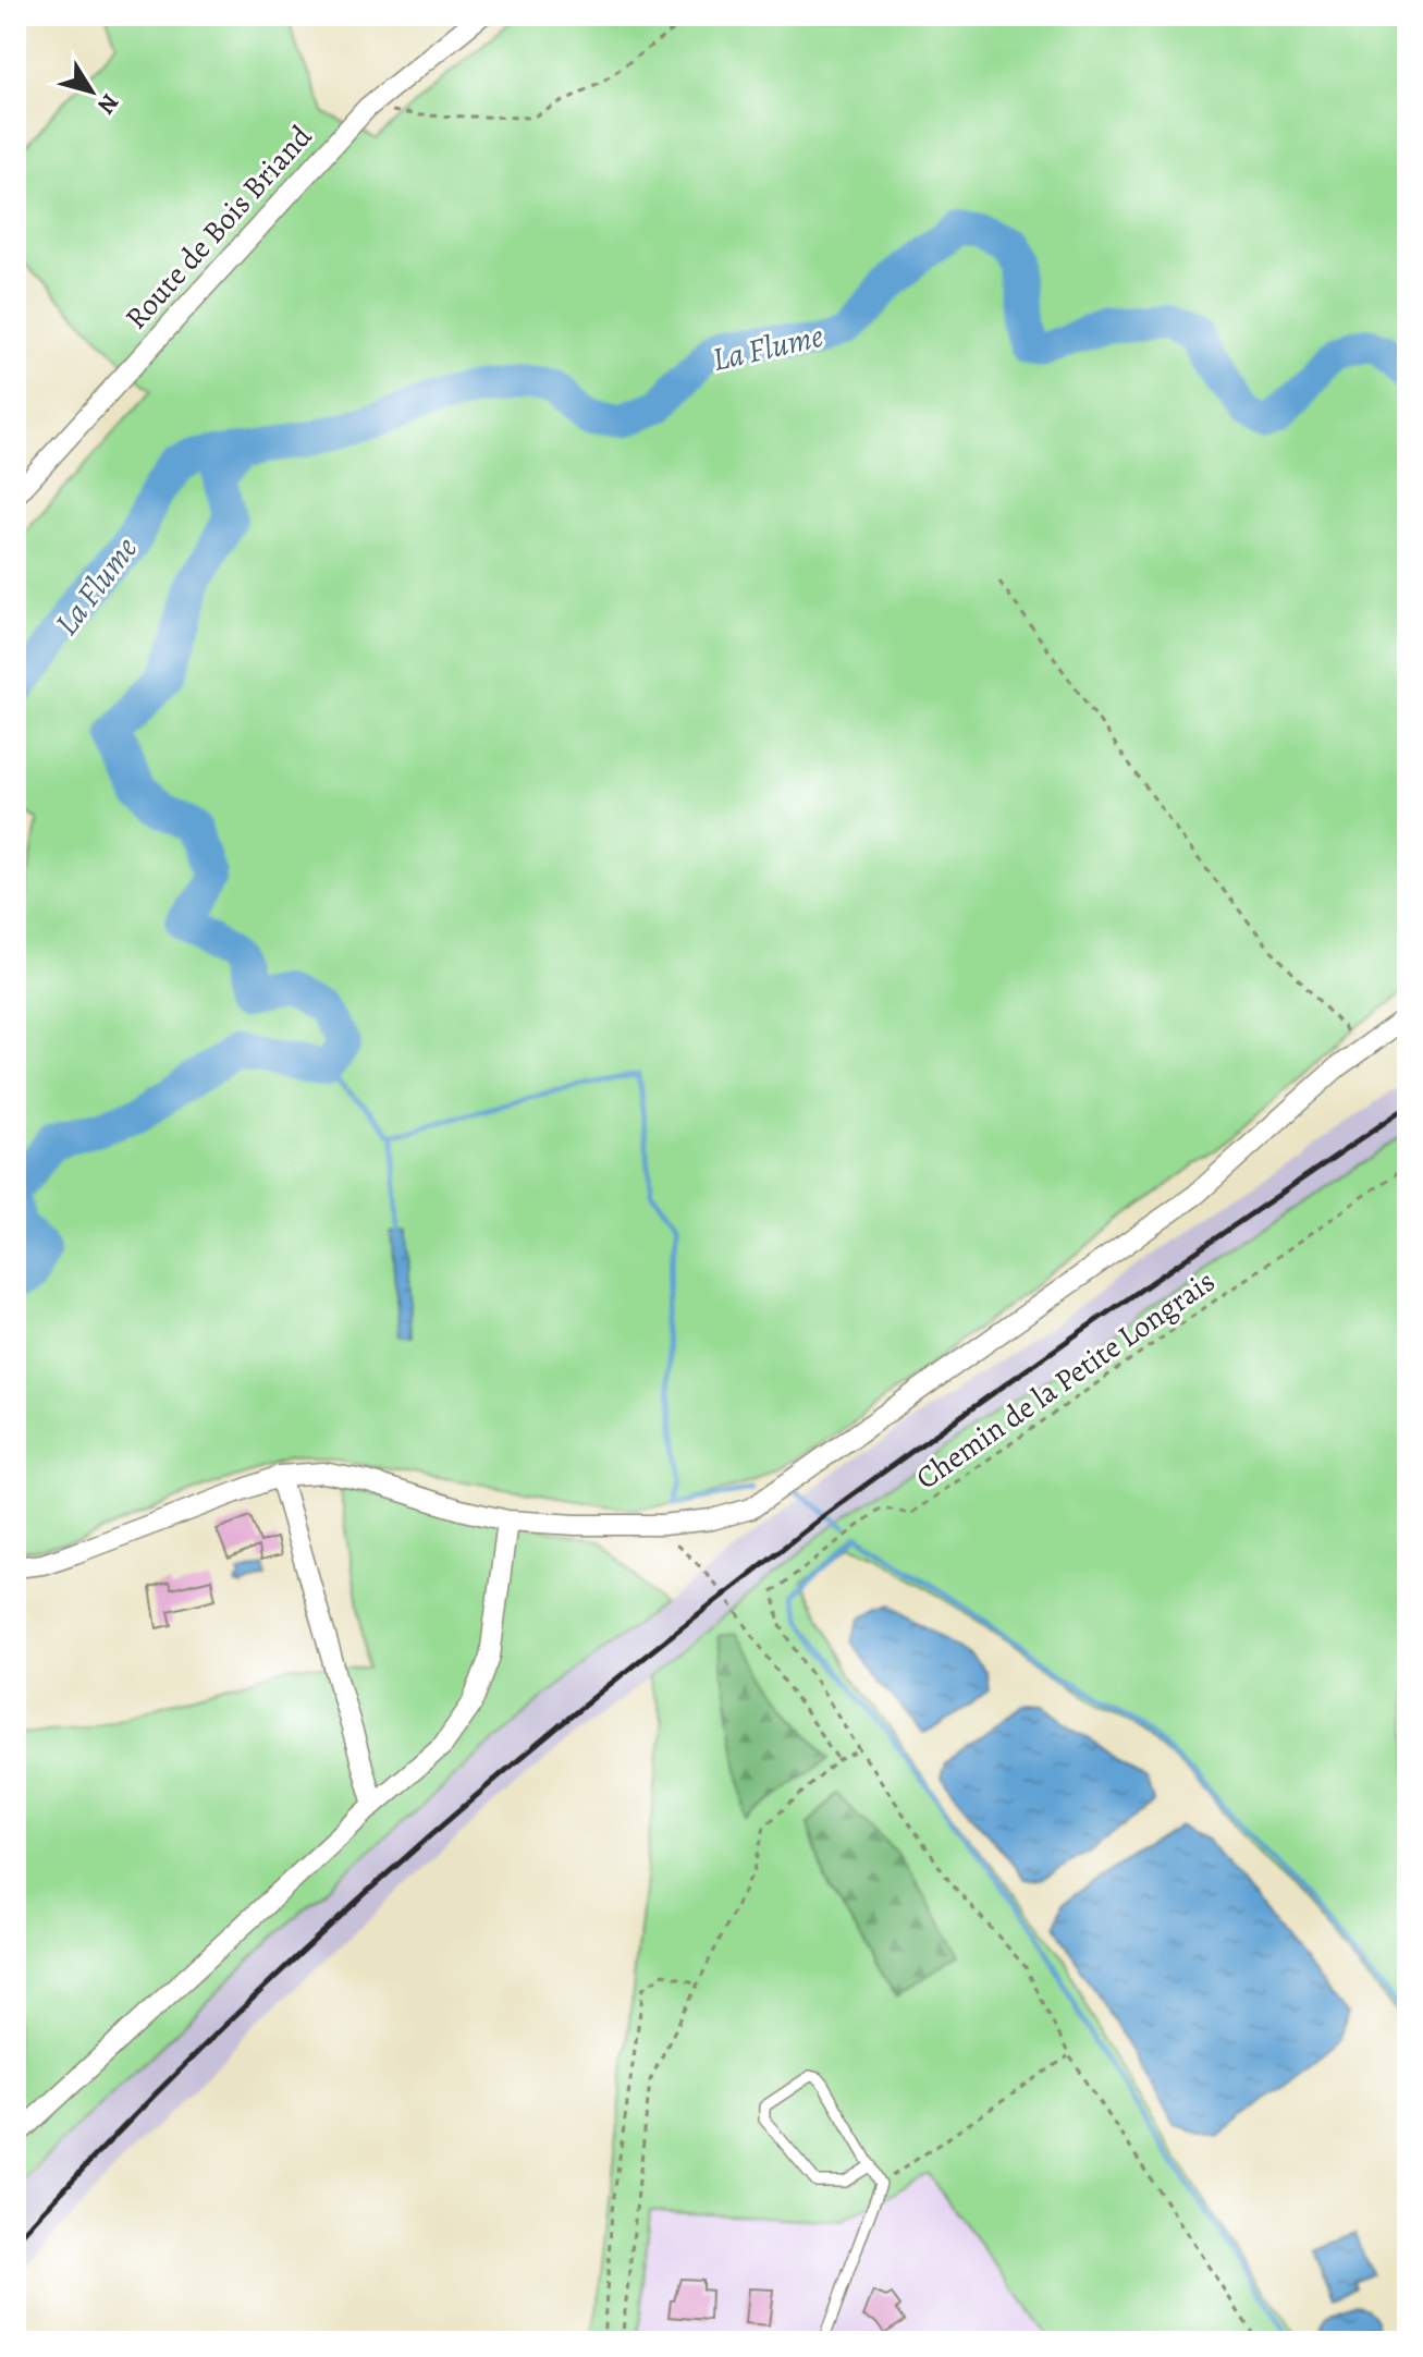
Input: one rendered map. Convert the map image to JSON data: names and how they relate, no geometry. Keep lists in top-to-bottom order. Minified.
{"streets":{"street":["Route de Bois Briand"],"path":["Chemin de la Petite Longrais"]},"water":["La Flume"],"north":"bottom right"}
